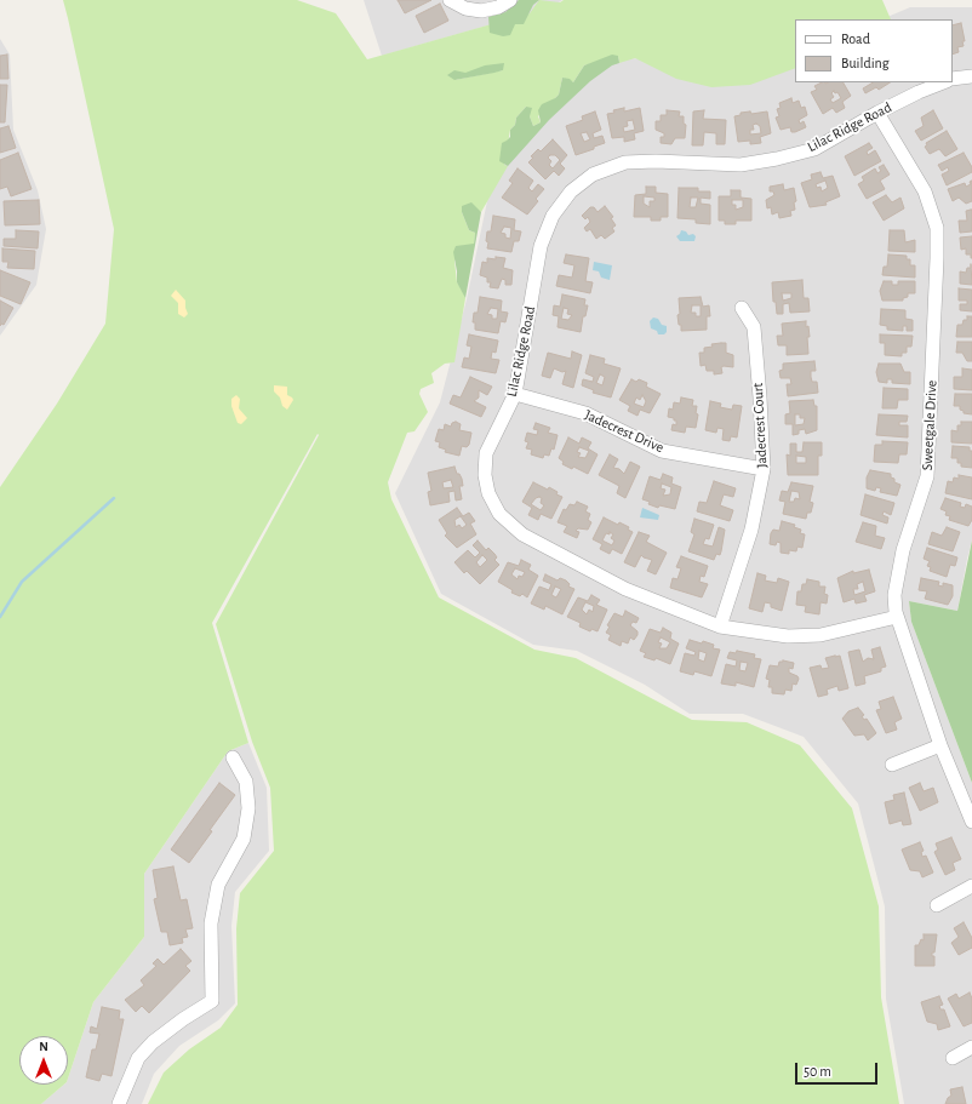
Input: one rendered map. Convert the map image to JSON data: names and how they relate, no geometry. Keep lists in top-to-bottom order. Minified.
{"streets":{"street":["Lilac Ridge Road","Jadecrest Court","Sweetgale Drive","Jadecrest Drive"]},"crossings":[["Lilac Ridge Road","Jadecrest Court"],["Lilac Ridge Road","Sweetgale Drive"],["Lilac Ridge Road","Jadecrest Drive"],["Jadecrest Court","Jadecrest Drive"]],"legend":["Road","Building"],"scale_bar":"50 m","north":"top"}
